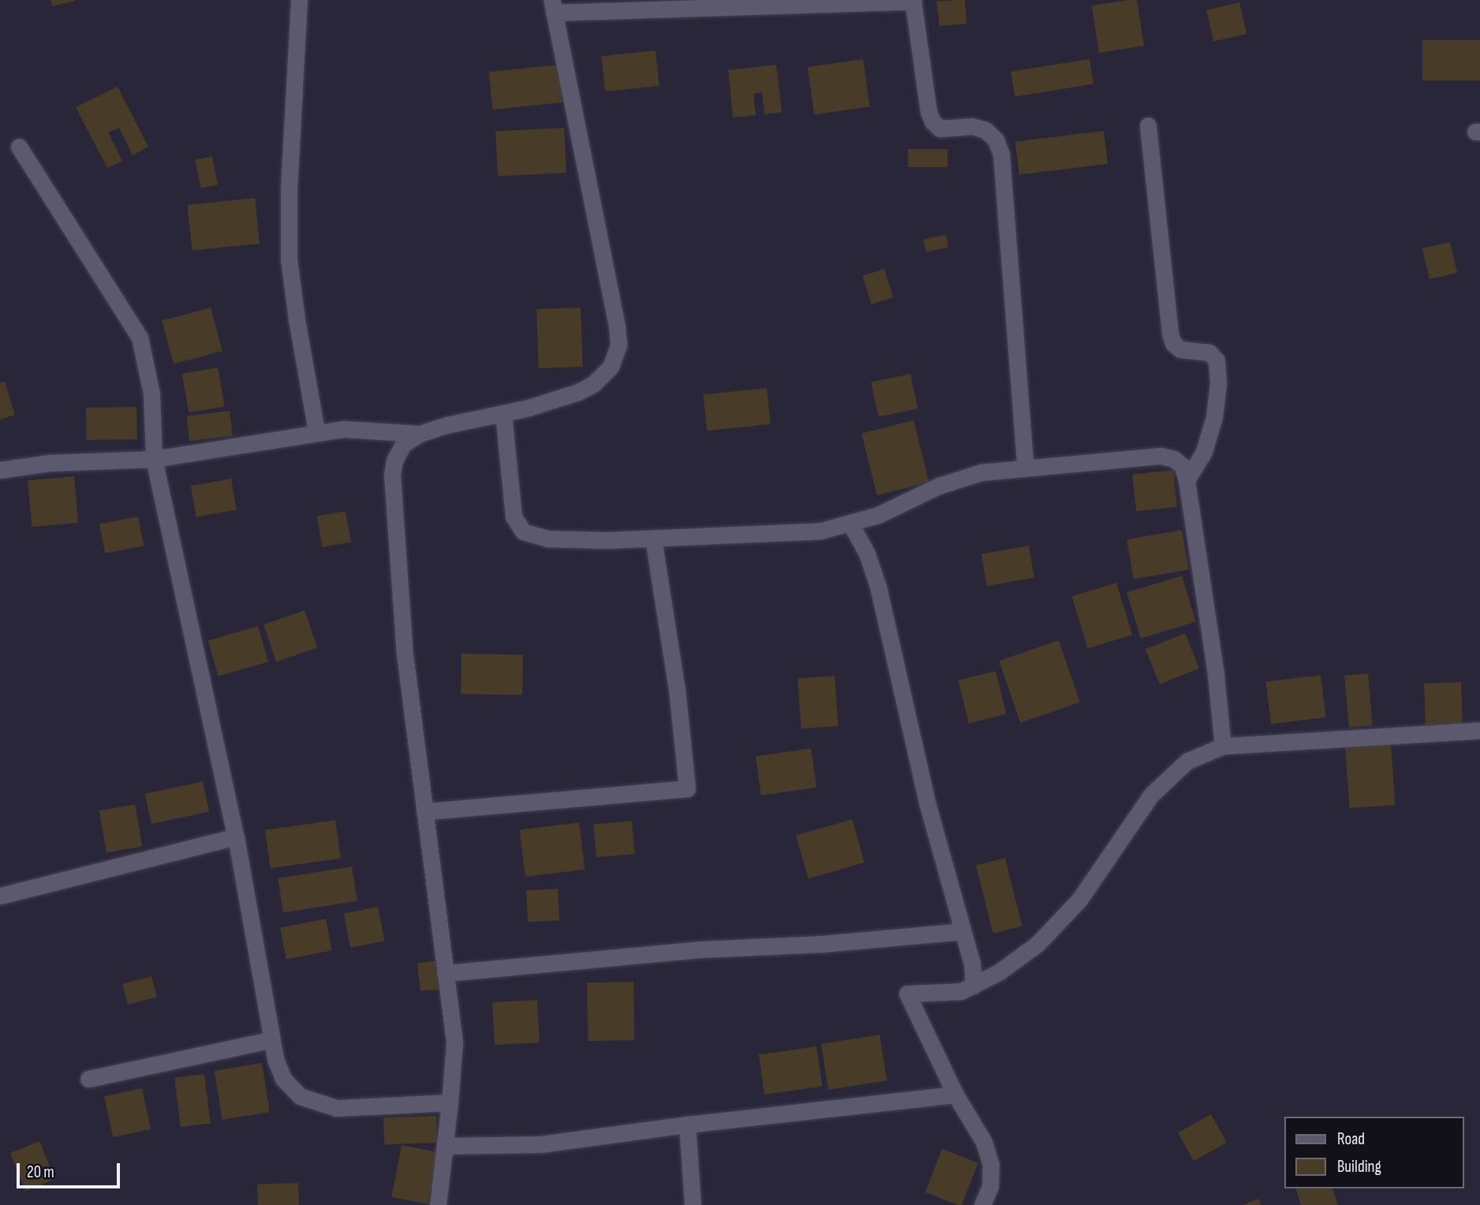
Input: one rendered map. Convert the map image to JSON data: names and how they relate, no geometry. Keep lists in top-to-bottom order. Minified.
{"legend":["Road","Building"],"scale_bar":"20 m"}
